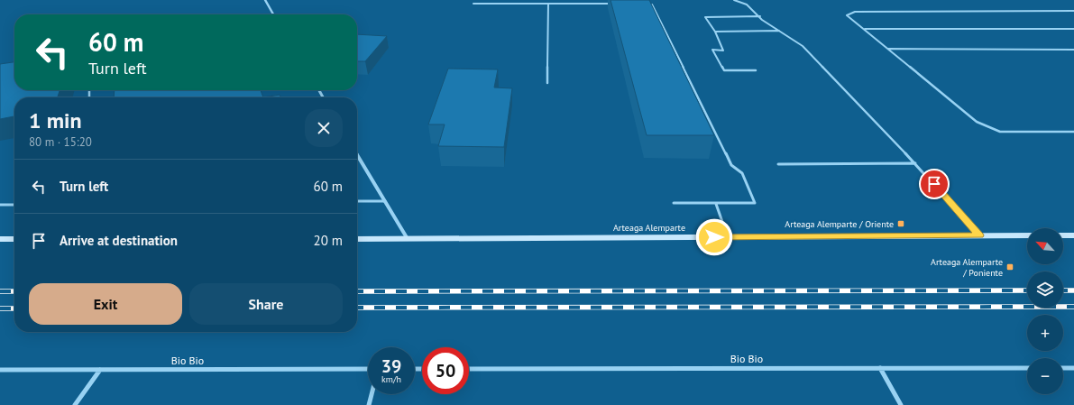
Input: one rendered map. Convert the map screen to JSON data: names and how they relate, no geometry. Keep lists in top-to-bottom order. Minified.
{"streets":{"main road":["Arteaga Alemparte"],"street":["Bio Bio"]},"places":{"transit":["Arteaga Alemparte / Oriente","Arteaga Alemparte / Poniente"]},"north":"top left","page":{"turn":["60 m","Turn left"],"heading":["1 min","80 m · 15:20"],"list":[{"name":"Turn left","value":"60 m"},{"name":"Arrive at destination","value":"20 m"}],"map_buttons":["+","−"],"buttons":["Exit","Share"],"speed":"39 km/h","limit":"50"}}
